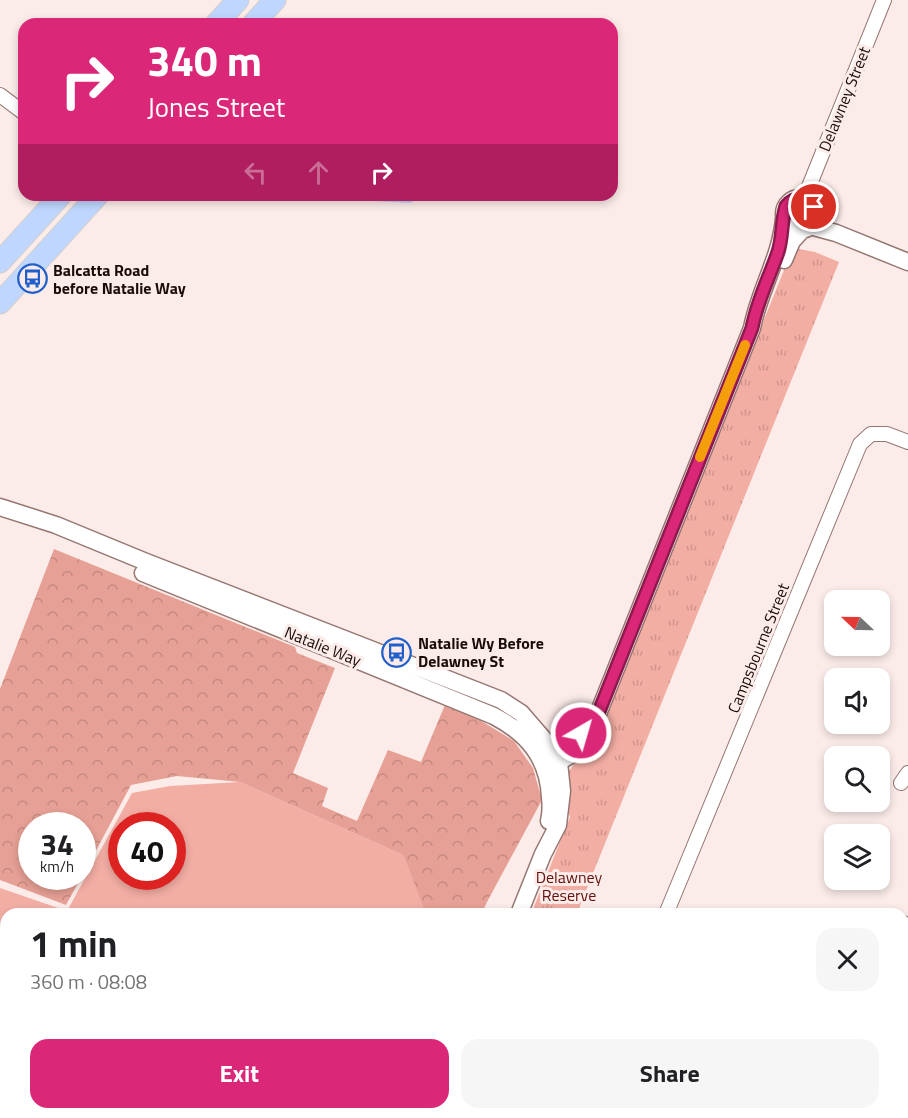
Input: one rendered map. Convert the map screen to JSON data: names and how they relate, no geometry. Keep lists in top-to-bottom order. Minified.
{"streets":{"street":["Delawney Street","Natalie Way","Campsbourne Street"]},"parks":["Delawney Reserve"],"places":{"bus stop":["Balcatta Road before Natalie Way","Natalie Wy Before Delawney St"]},"north":"left","page":{"turn":["340 m","Jones Street"],"speed":"34 km/h","limit":"40","heading":["1 min","360 m · 08:08"],"buttons":["Exit","Share"]}}
